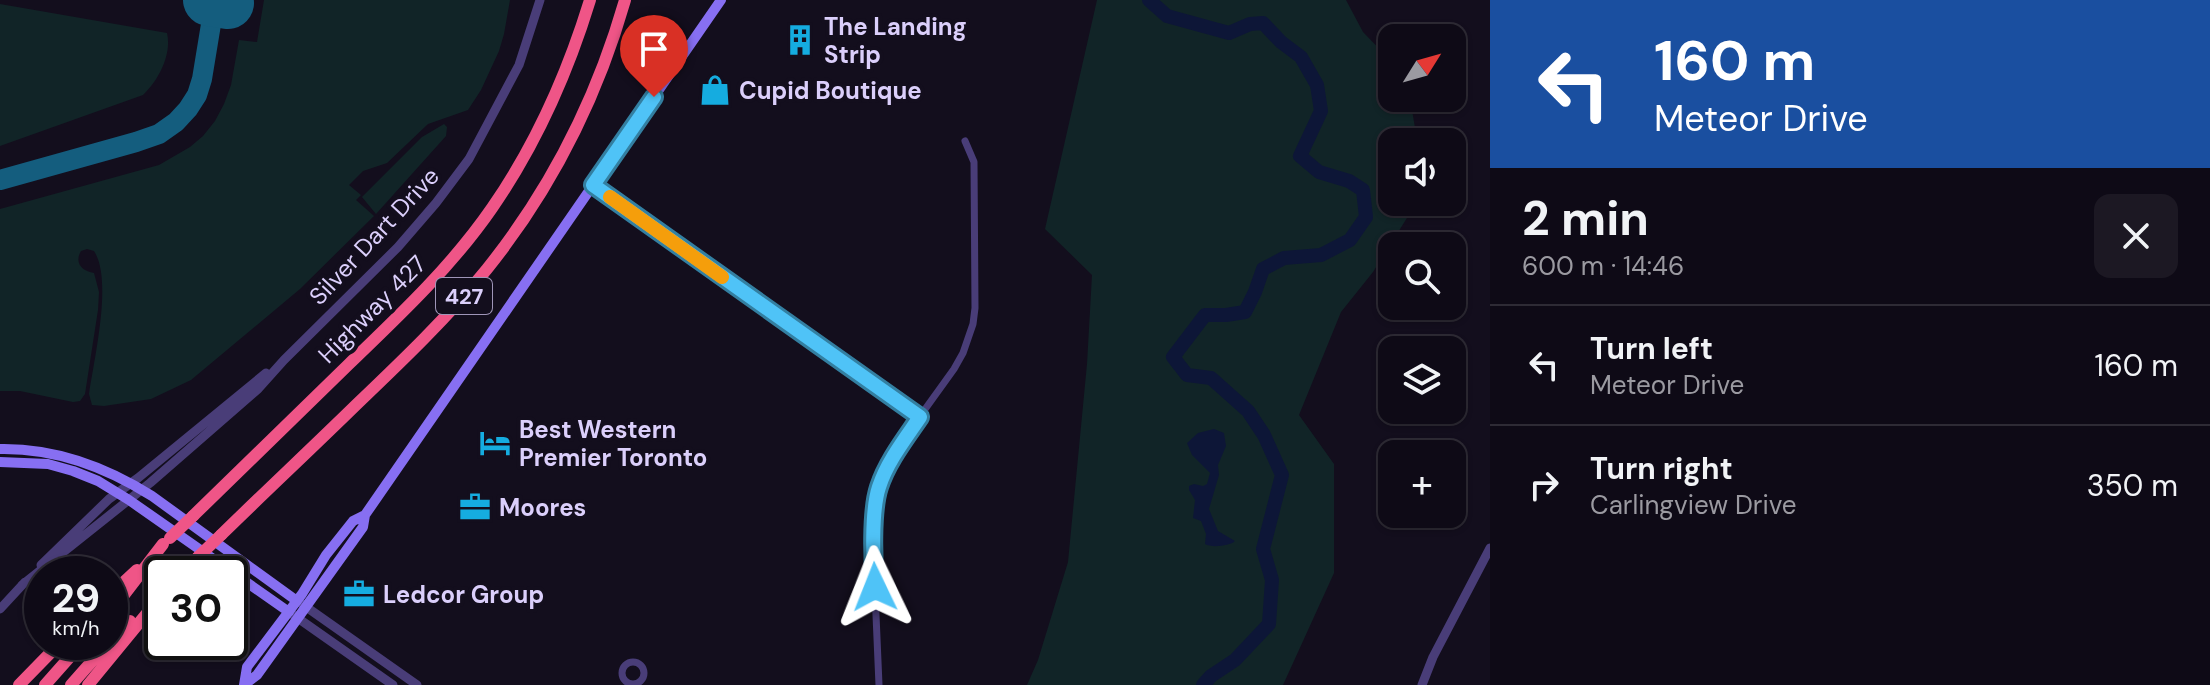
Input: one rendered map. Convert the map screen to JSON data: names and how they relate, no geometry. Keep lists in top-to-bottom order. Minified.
{"streets":{"highway":["427","Highway 427"],"street":["Silver Dart Drive"]},"places":{"building":["The Landing Strip"],"shop":["Cupid Boutique"],"hotel":["Best Western Premier Toronto"],"office":["Moores","Ledcor Group"]},"north":"top right","page":{"turn":["160 m","Meteor Drive"],"map_buttons":"+","heading":["2 min","600 m · 14:46"],"list":[{"name":"Turn left","note":"Meteor Drive","value":"160 m"},{"name":"Turn right","note":"Carlingview Drive","value":"350 m"}],"speed":"29 km/h","limit":"30"}}
